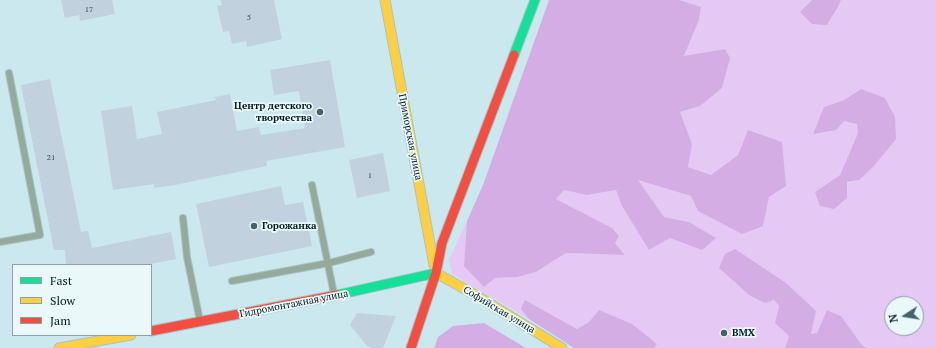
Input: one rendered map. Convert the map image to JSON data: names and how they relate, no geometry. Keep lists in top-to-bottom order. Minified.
{"streets":{"main road":["Приморская улица","Гидромонтажная улица","Софийская улица"]},"crossings":[["Приморская улица","Гидромонтажная улица"],["Приморская улица","Софийская улица"],["Гидромонтажная улица","Софийская улица"]],"places":["Центр детского творчества","Горожанка","BMX"],"house_numbers":["17","5","21","1"],"legend":["Fast","Slow","Jam"],"north":"left"}
